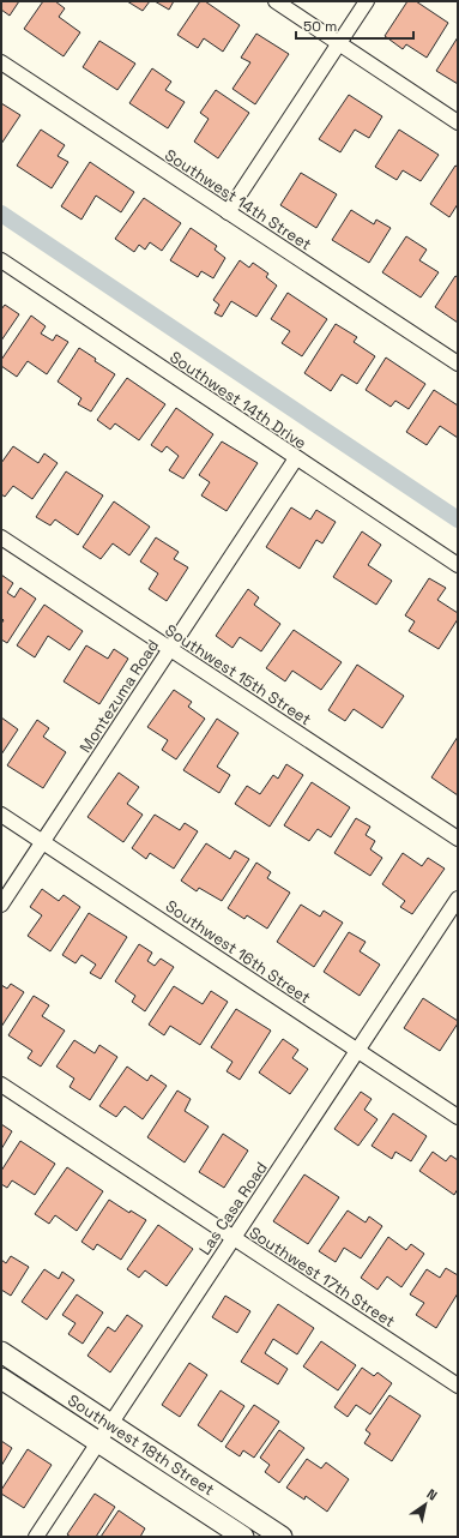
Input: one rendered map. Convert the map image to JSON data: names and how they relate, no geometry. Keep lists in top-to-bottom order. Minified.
{"streets":{"main road":["Southwest 18th Street"],"street":["Southwest 14th Street","Southwest 14th Drive","Southwest 15th Street","Montezuma Road","Southwest 16th Street","Las Casa Road","Southwest 17th Street"]},"crossings":[["Southwest 14th Drive","Montezuma Road"],["Southwest 15th Street","Montezuma Road"],["Montezuma Road","Southwest 16th Street"],["Southwest 16th Street","Las Casa Road"],["Las Casa Road","Southwest 17th Street"],["Las Casa Road","Southwest 18th Street"]],"scale_bar":"50 m","north":"top right"}
